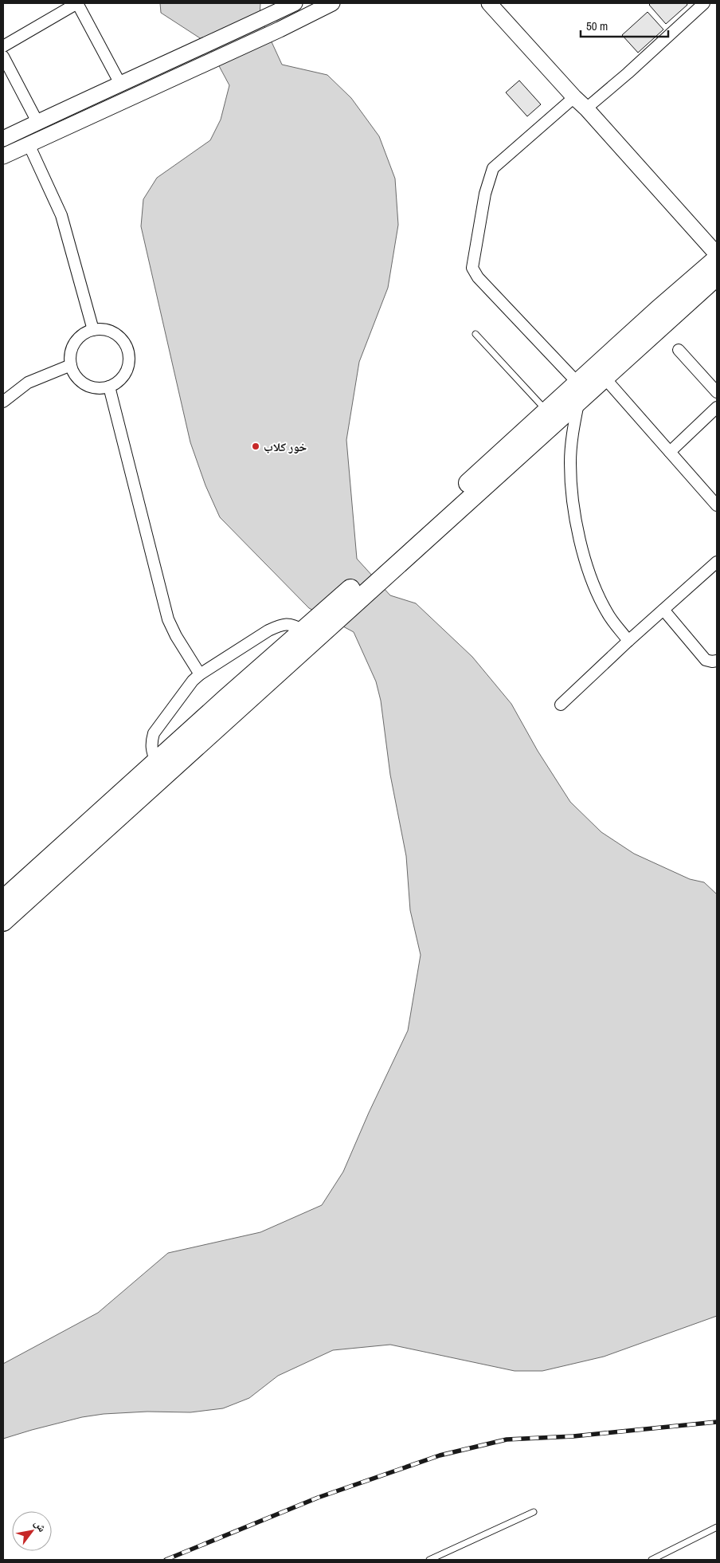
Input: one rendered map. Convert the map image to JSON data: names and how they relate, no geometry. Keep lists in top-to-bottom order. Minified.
{"places":["خور كلاب"],"scale_bar":"50 m","north":"top right"}
